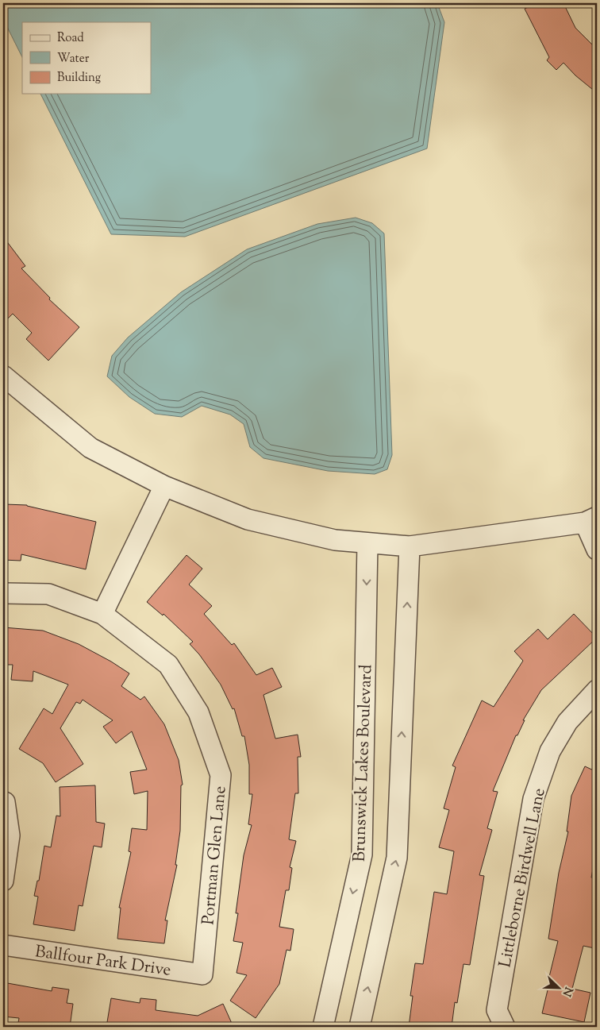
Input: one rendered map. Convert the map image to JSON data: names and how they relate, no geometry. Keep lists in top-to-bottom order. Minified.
{"streets":{"street":["Brunswick Lakes Boulevard","Portman Glen Lane","Littleborne Birdwell Lane","Ballfour Park Drive"]},"crossings":[["Portman Glen Lane","Ballfour Park Drive"]],"legend":["Road","Water","Building"],"north":"bottom right"}
